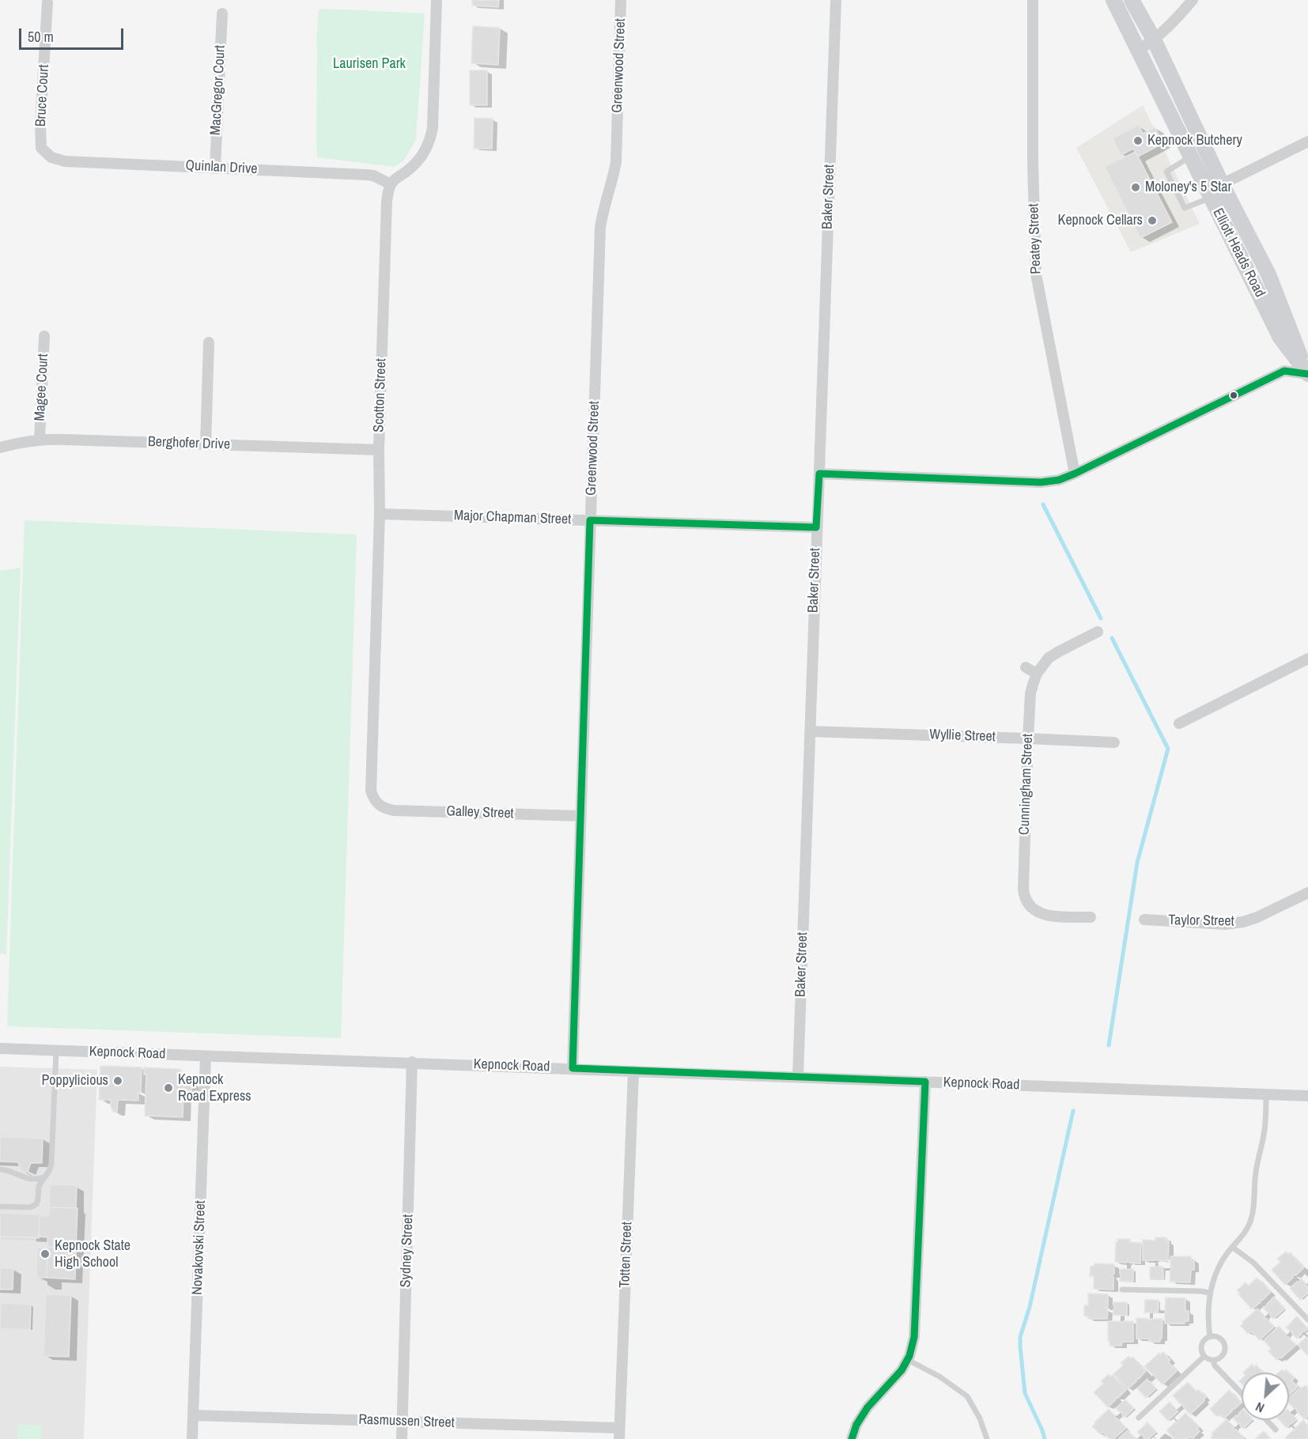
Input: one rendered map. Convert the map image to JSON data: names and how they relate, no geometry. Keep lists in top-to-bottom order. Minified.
{"streets":{"street":["Greenwood Street","MacGregor Court","Bruce Court","Quinlan Drive","Baker Street","Peatey Street","Elliott Heads Road","Magee Court","Scotton Street","Berghofer Drive","Major Chapman Street","Wyllie Street","Cunningham Street","Galley Street","Taylor Street","Kepnock Road","Novakovski Street","Sydney Street","Totten Street","Rasmussen Street"]},"crossings":[["Greenwood Street","Major Chapman Street"],["Greenwood Street","Galley Street"],["Greenwood Street","Kepnock Road"],["MacGregor Court","Quinlan Drive"],["Bruce Court","Quinlan Drive"],["Quinlan Drive","Scotton Street"],["Baker Street","Major Chapman Street"],["Baker Street","Wyllie Street"],["Baker Street","Kepnock Road"],["Magee Court","Berghofer Drive"],["Scotton Street","Berghofer Drive"],["Scotton Street","Major Chapman Street"],["Scotton Street","Galley Street"],["Wyllie Street","Cunningham Street"],["Kepnock Road","Novakovski Street"],["Kepnock Road","Sydney Street"],["Kepnock Road","Totten Street"],["Novakovski Street","Rasmussen Street"],["Sydney Street","Rasmussen Street"],["Totten Street","Rasmussen Street"]],"parks":["Laurisen Park"],"places":["Kepnock Butchery","Moloney's 5 Star","Kepnock Cellars","Poppylicious","Kepnock Road Express","Kepnock State High School"],"scale_bar":"50 m","north":"bottom left"}
